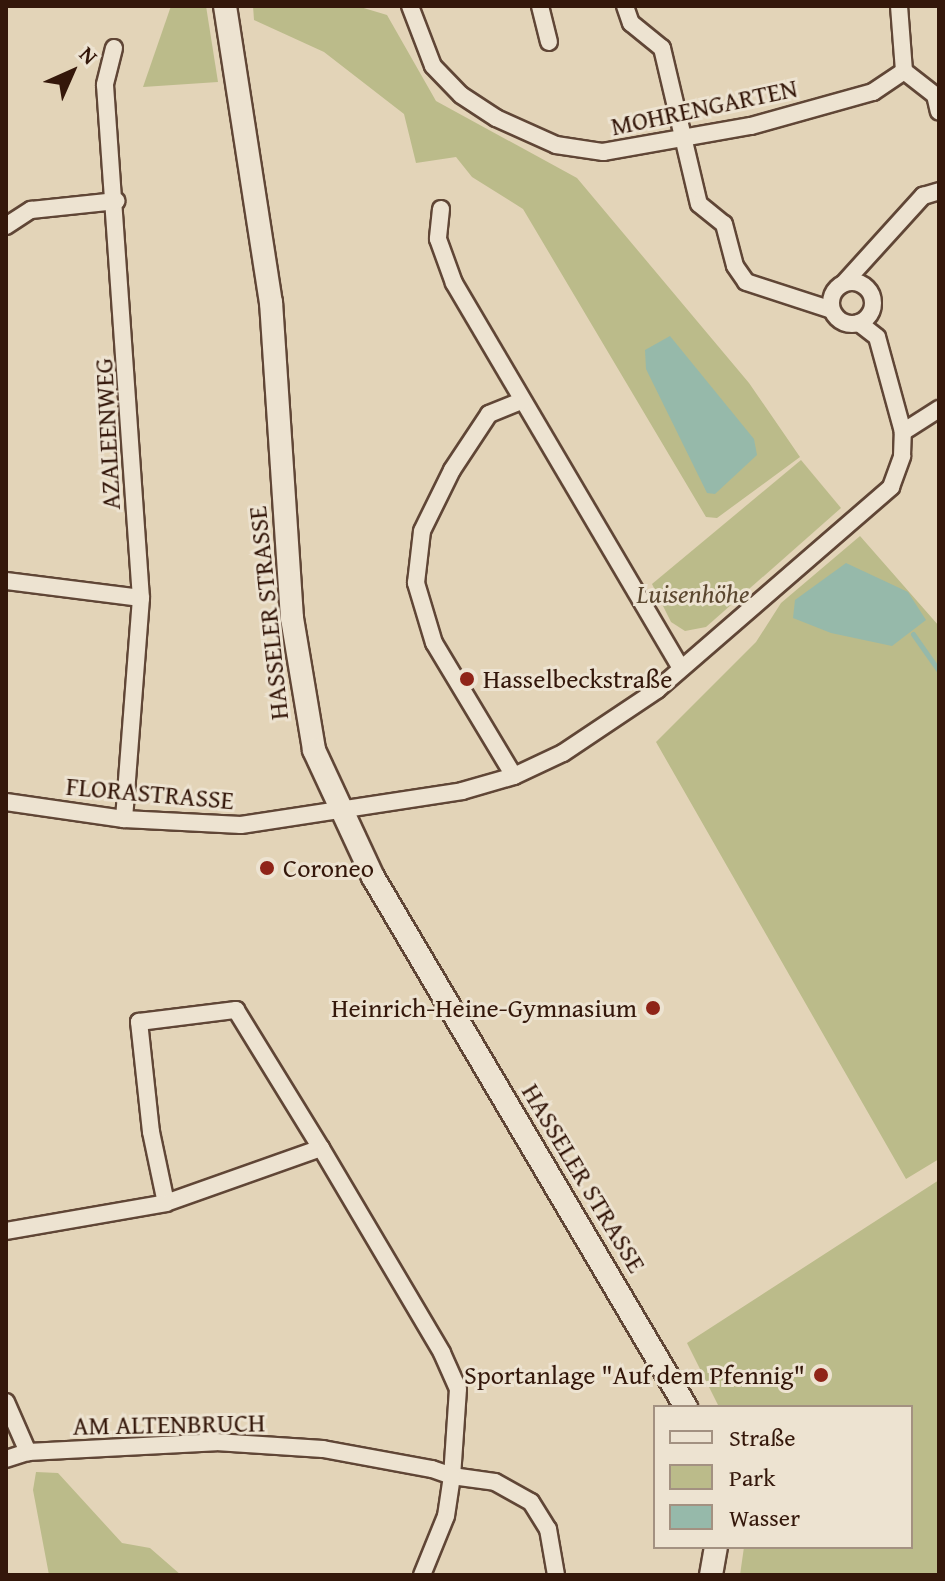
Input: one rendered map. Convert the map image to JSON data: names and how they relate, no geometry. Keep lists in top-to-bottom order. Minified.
{"streets":{"main road":["HASSELER STRASSE"],"street":["MOHRENGARTEN","AZALEENWEG","FLORASTRASSE","AM ALTENBRUCH"]},"crossings":[["AZALEENWEG","FLORASTRASSE"],["HASSELER STRASSE","FLORASTRASSE"]],"parks":["Luisenhöhe"],"places":["Hasselbeckstraße","Coroneo","Heinrich-Heine-Gymnasium","Sportanlage \"Auf dem Pfennig\""],"legend":["Straße","Park","Wasser"],"north":"top right"}
